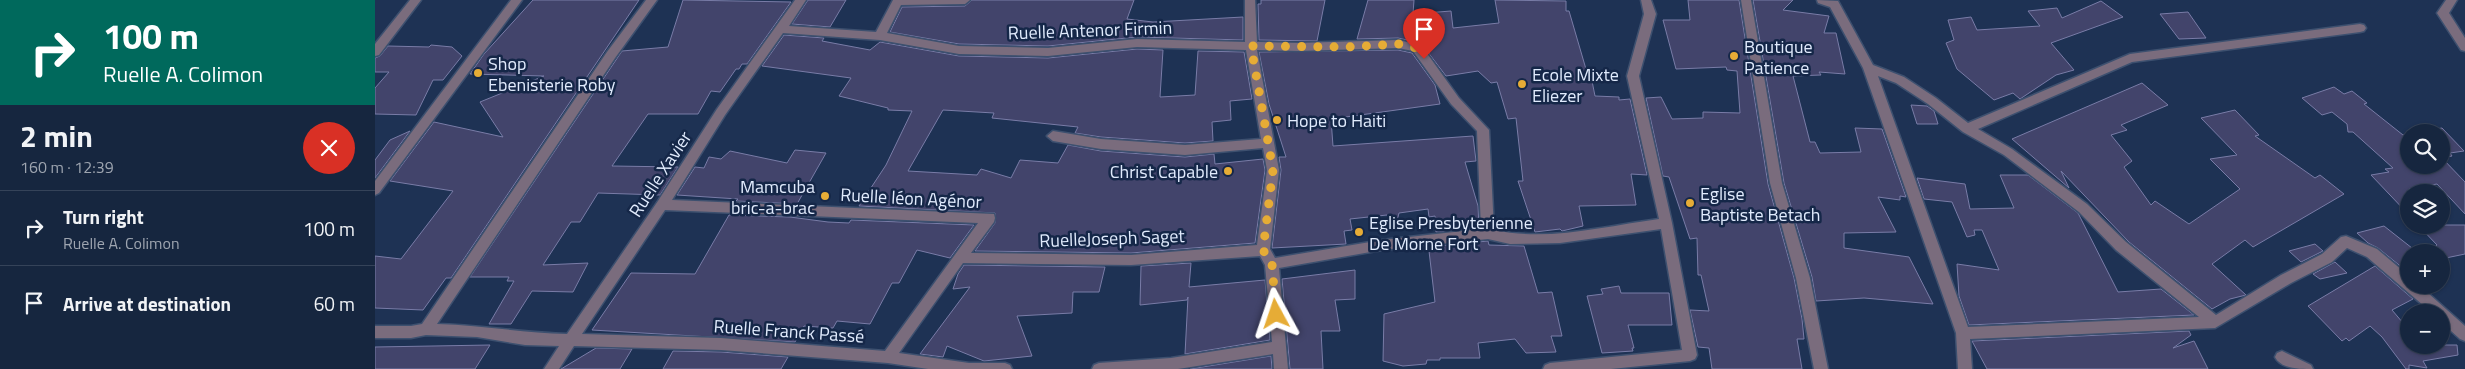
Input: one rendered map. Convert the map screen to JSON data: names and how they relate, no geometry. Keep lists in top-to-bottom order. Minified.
{"streets":{"street":["Ruelle Antenor Firmin","Ruelle Xavier","Ruelle léon Agénor","RuelleJoseph Saget","Ruelle Franck Passé"]},"crossings":[["Ruelle Antenor Firmin","Ruelle Xavier"],["Ruelle Xavier","Ruelle léon Agénor"],["Ruelle Xavier","Ruelle Franck Passé"],["Ruelle léon Agénor","RuelleJoseph Saget"],["Ruelle léon Agénor","Ruelle Franck Passé"]],"places":["Boutique Patience","Shop Ebenisterie Roby","Ecole Mixte Eliezer","Hope to Haiti","Christ Capable","Mamcuba bric-a-brac","Eglise Baptiste Betach","Eglise Presbyterienne De Morne Fort"],"page":{"turn":["100 m","Ruelle A. Colimon"],"heading":["2 min","160 m · 12:39"],"map_buttons":["+","−"],"list":[{"name":"Turn right","note":"Ruelle A. Colimon","value":"100 m"},{"name":"Arrive at destination","value":"60 m"}]}}
